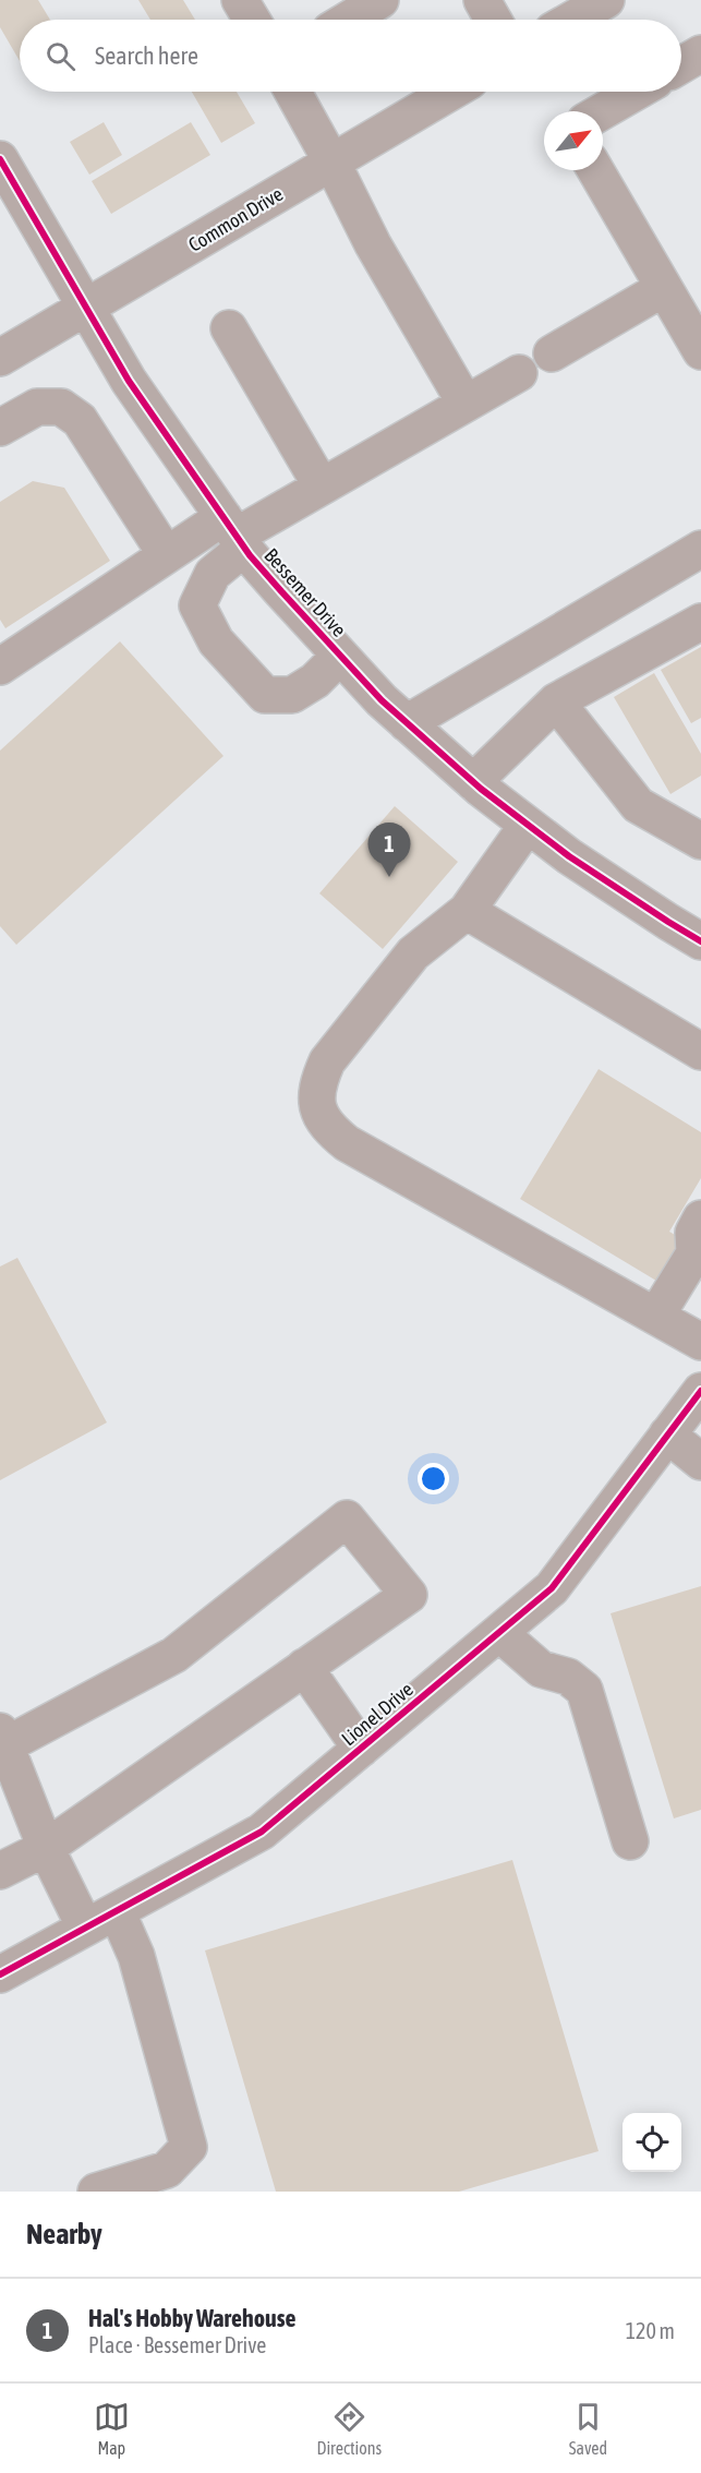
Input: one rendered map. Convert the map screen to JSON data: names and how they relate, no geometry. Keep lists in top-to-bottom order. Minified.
{"streets":{"street":["Common Drive","Bessemer Drive","Lionel Drive"]},"crossings":[["Common Drive","Bessemer Drive"]],"north":"top right","page":{"search":"Search here","pins":"1","heading":"Nearby","list":[{"mark":"1","name":"Hal's Hobby Warehouse","note":"Place · Bessemer Drive","value":"120 m"}],"nav":["Map","Directions","Saved"]}}
